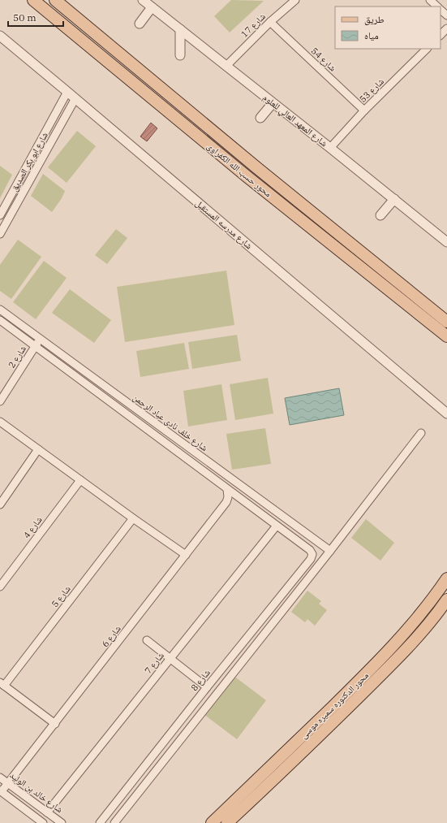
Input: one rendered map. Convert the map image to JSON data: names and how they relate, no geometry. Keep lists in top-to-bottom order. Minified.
{"streets":{"main road":["محور حسب الله الكفراوى","محور الدكتوره سميره موسى"],"street":["شارع 17","شارع 54","شارع 53","شارع المعهد العالي للعلوم","شارع ابو بكر الصديق","شارع مدرسه المستقبل","شارع 2","شارع خلف نادى عباد الرحمن","شارع 4","شارع 5","شارع 6","شارع 7","شارع 8","شارع خالد بن الوليد"]},"crossings":[["شارع 17","شارع 54"],["شارع 17","شارع المعهد العالي للعلوم"],["شارع 54","شارع 53"],["شارع 53","شارع المعهد العالي للعلوم"],["شارع ابو بكر الصديق","شارع مدرسه المستقبل"],["شارع 2","شارع خلف نادى عباد الرحمن"],["شارع 6","شارع خالد بن الوليد"],["شارع 7","شارع 8"],["شارع 7","شارع خالد بن الوليد"]],"legend":["طريق","مياه"],"scale_bar":"50 m"}
